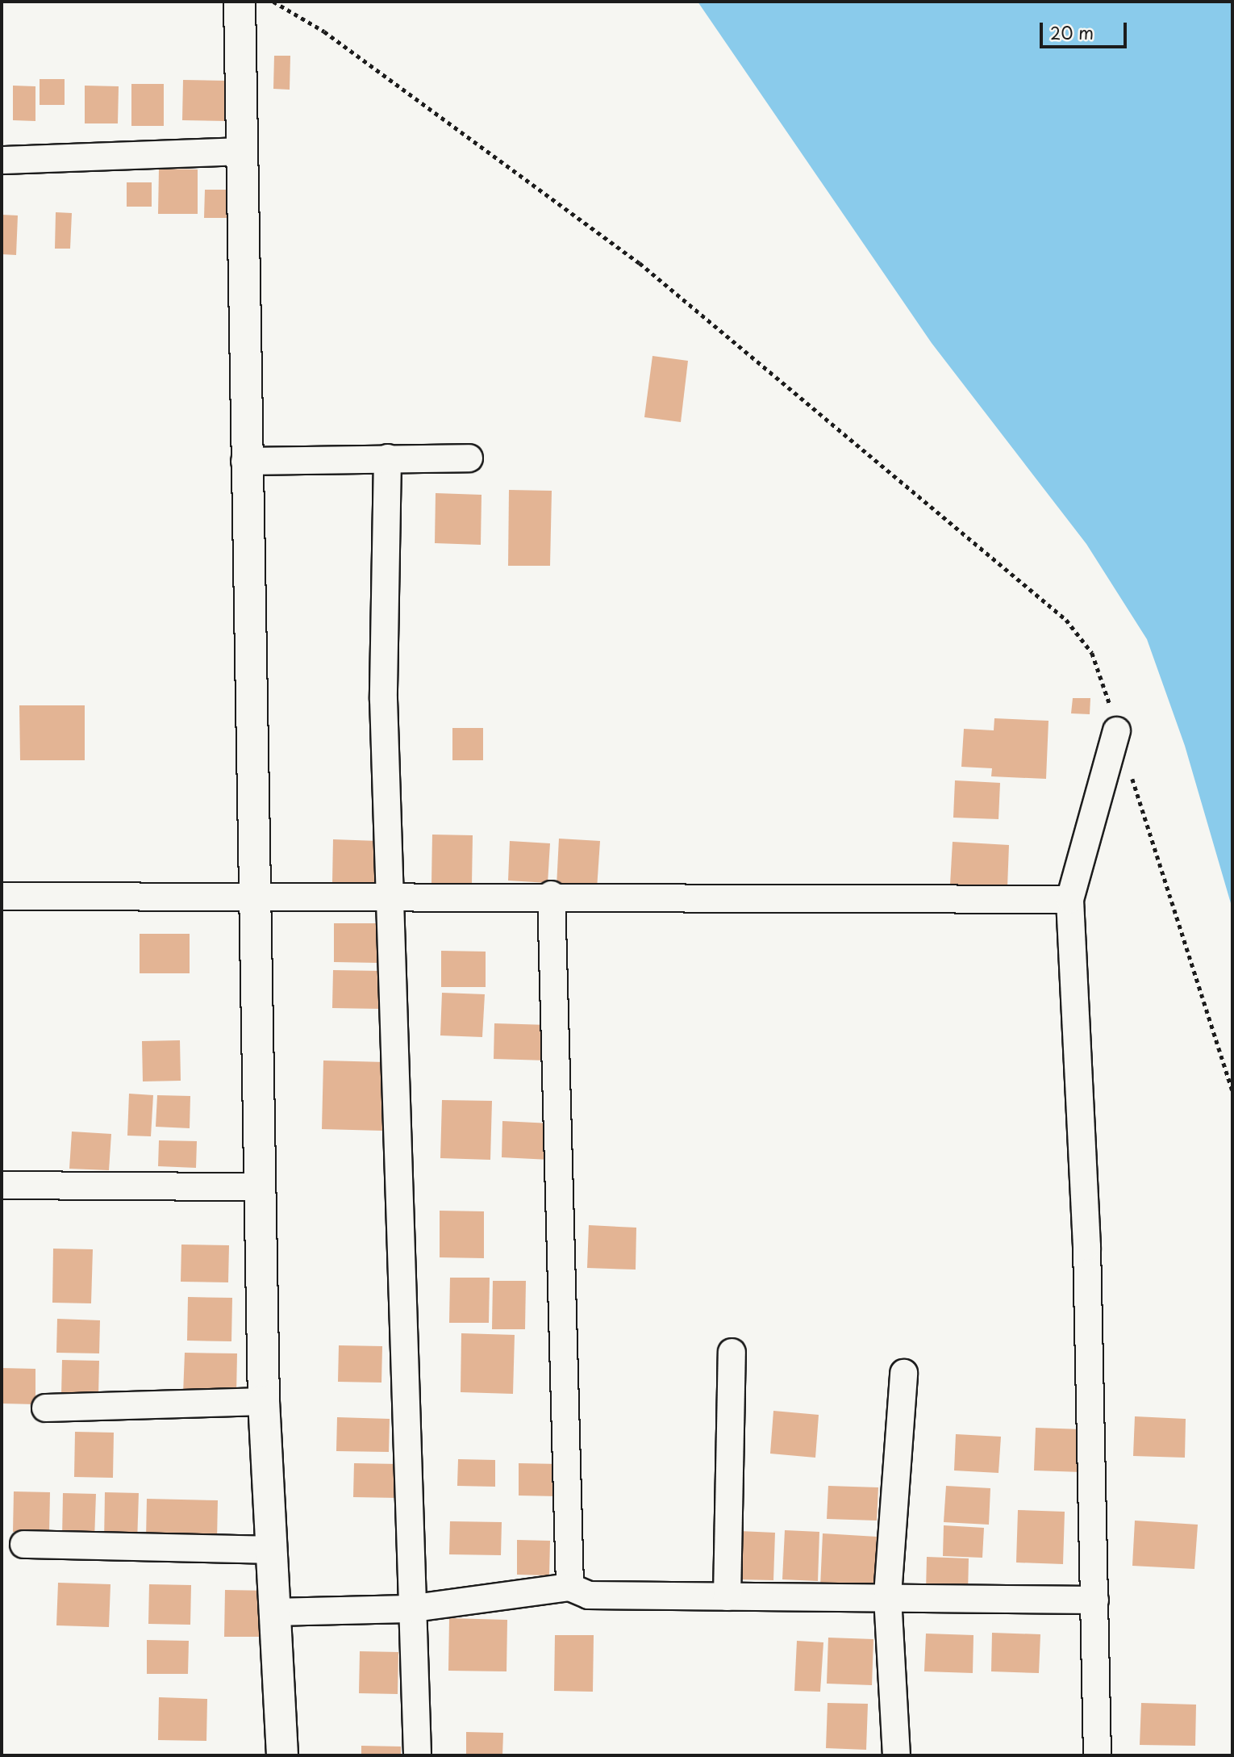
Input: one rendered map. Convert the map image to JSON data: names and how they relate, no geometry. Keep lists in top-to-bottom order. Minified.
{"scale_bar":"20 m"}
